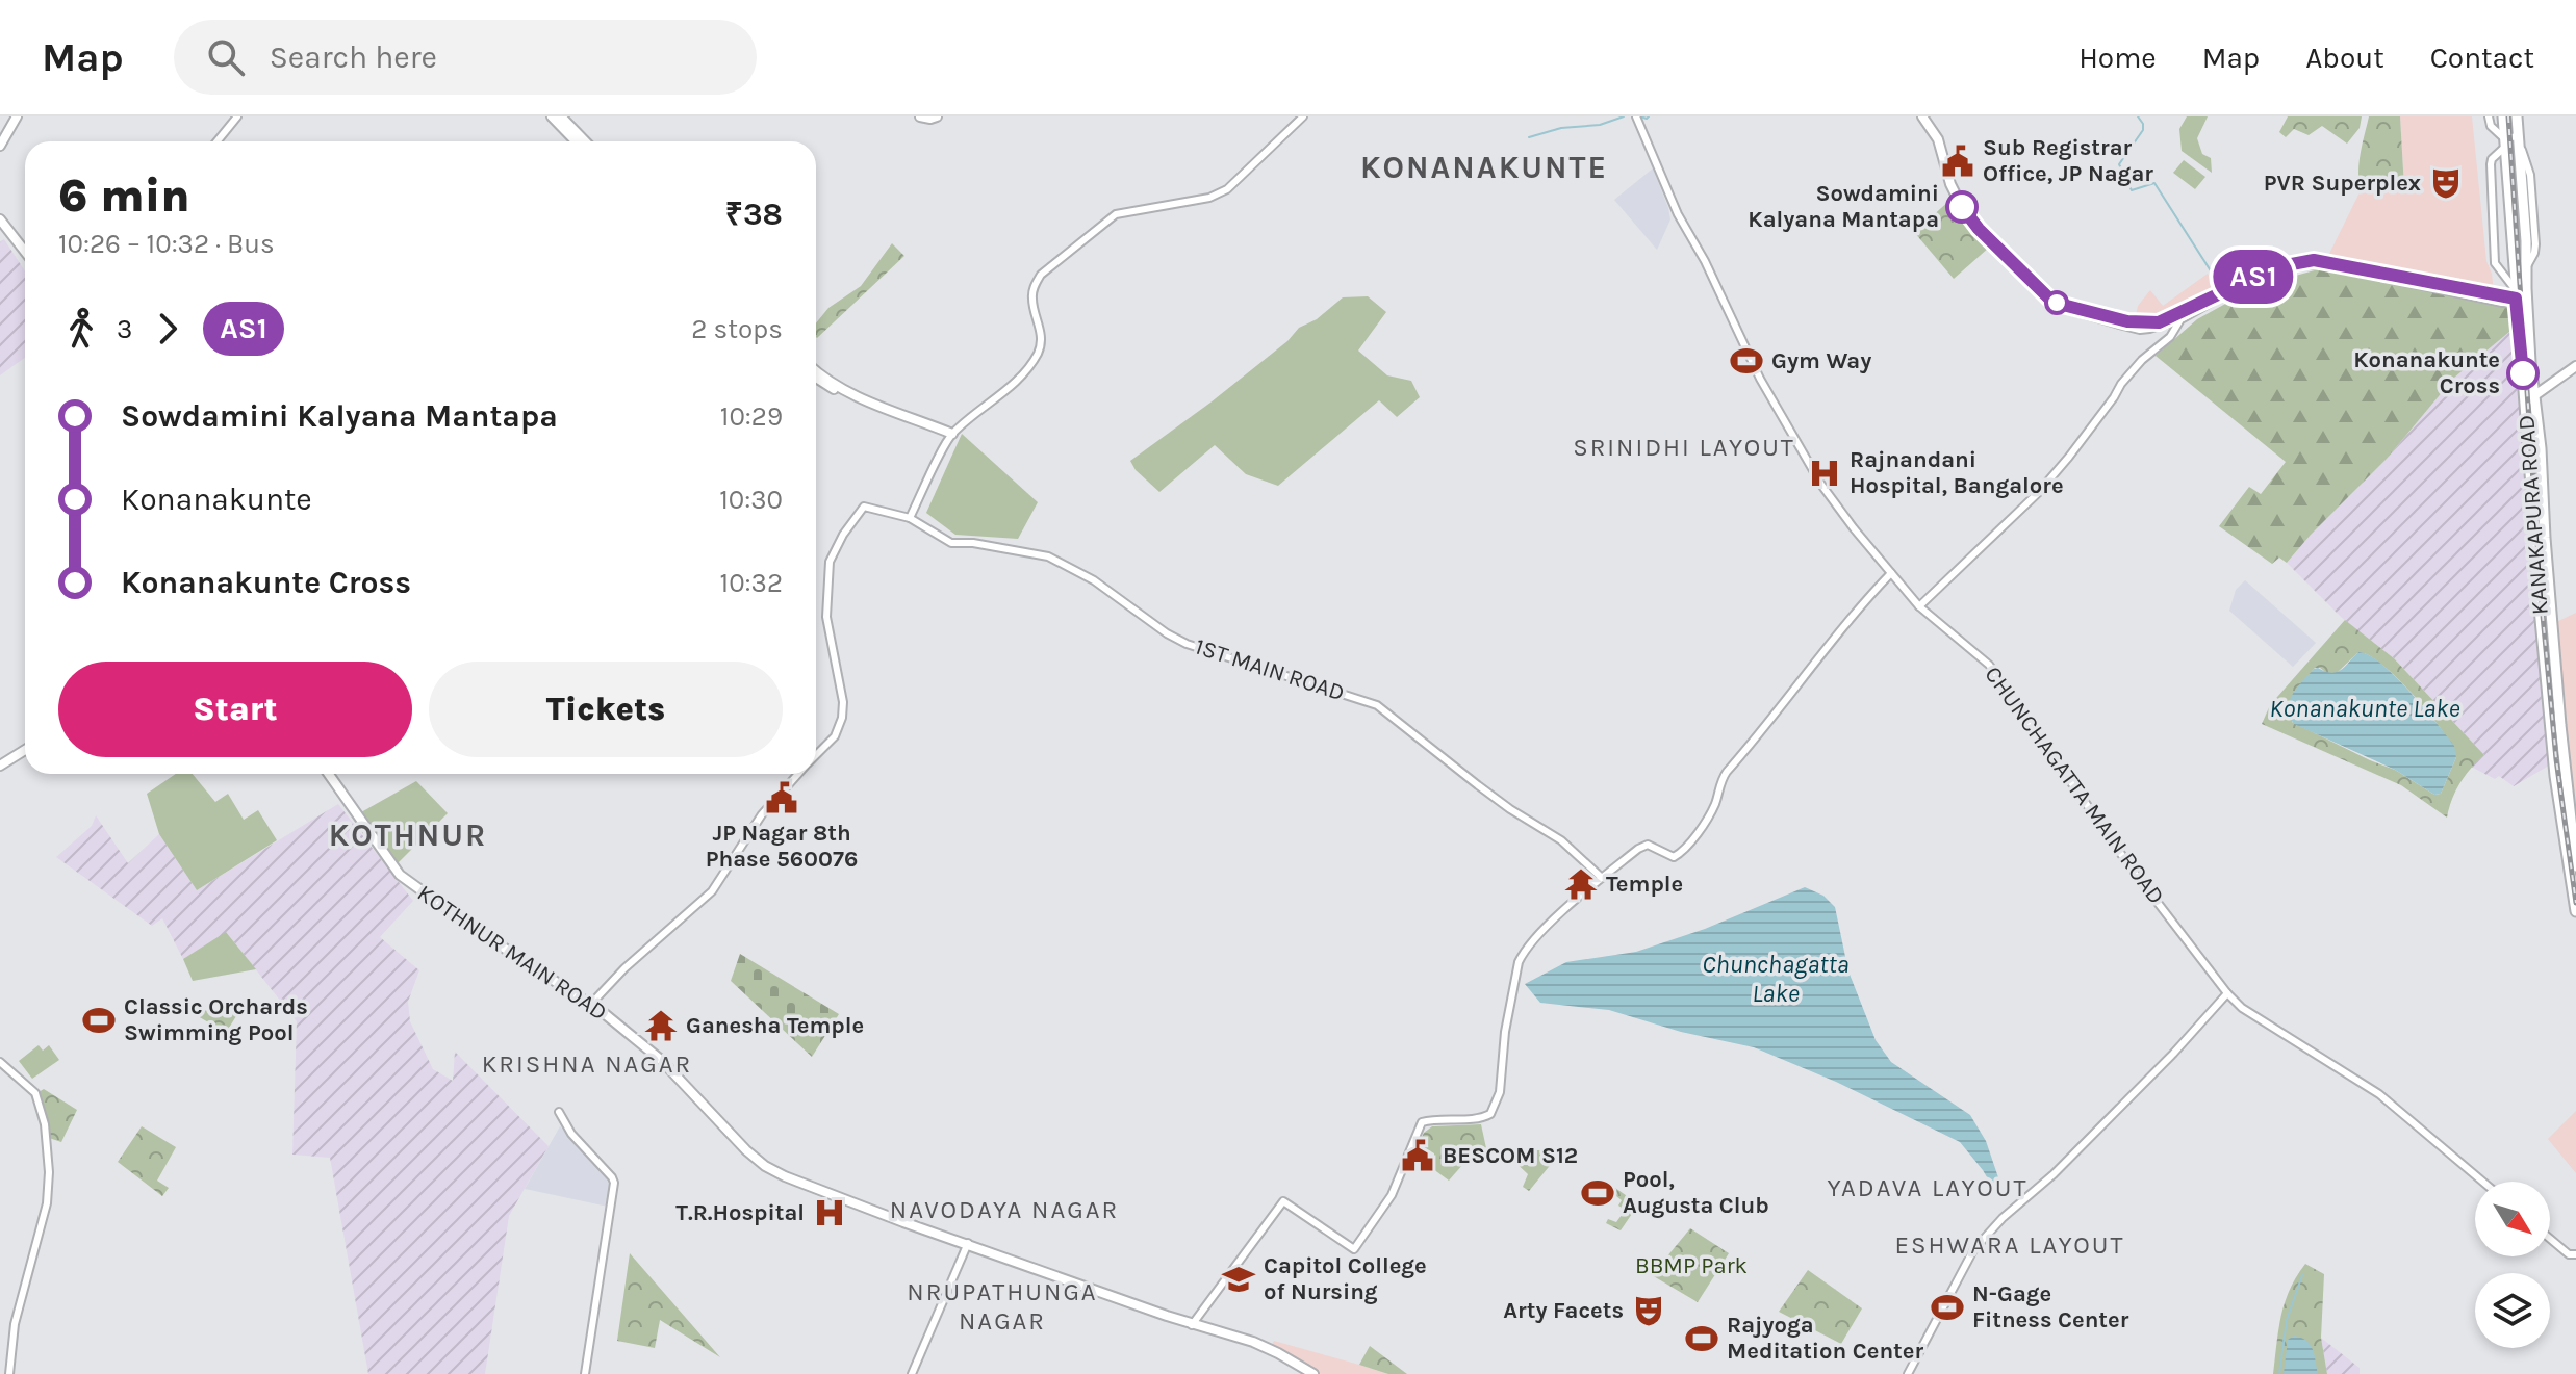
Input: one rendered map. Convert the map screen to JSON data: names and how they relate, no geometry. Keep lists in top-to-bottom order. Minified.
{"streets":{"highway":["KANAKAPURA ROAD"],"main road":["KOTHNUR MAIN ROAD"],"street":["1ST MAIN ROAD","CHUNCHAGATTA MAIN ROAD"]},"districts":["KONANAKUNTE","SRINIDHI LAYOUT","KOTHNUR","KRISHNA NAGAR","YADAVA LAYOUT","NAVODAYA NAGAR","ESHWARA LAYOUT","NRUPATHUNGA NAGAR"],"water":["Konanakunte Lake","Chunchagatta Lake"],"parks":["BBMP Park"],"places":{"public building":["Sub Registrar Office, JP Nagar","JP Nagar 8th Phase 560076","BESCOM S12"],"theatre":["PVR Superplex","Arty Facets"],"other":["Sowdamini Kalyana Mantapa","Konanakunte Cross"],"sports":["Gym Way","Classic Orchards Swimming Pool","Pool, Augusta Club","N-Gage Fitness Center","Rajyoga Meditation Center"],"hospital":["Rajnandani Hospital, Bangalore","T.R.Hospital"],"temple":["Temple","Ganesha Temple"],"school or university":["Capitol College of Nursing"]},"lines":["bus line AS1"],"north":"bottom right","page":{"header":"Map","search":"Search here","nav":["Home","Map","About","Contact"],"on_map":"AS1","heading":["6 min","10:26 – 10:32 · Bus","₹38"],"legs":["3","AS1","2 stops"],"list":[{"name":"Sowdamini Kalyana Mantapa","value":"10:29"},{"name":"Konanakunte","value":"10:30"},{"name":"Konanakunte Cross","value":"10:32"}],"buttons":["Start","Tickets"]}}
